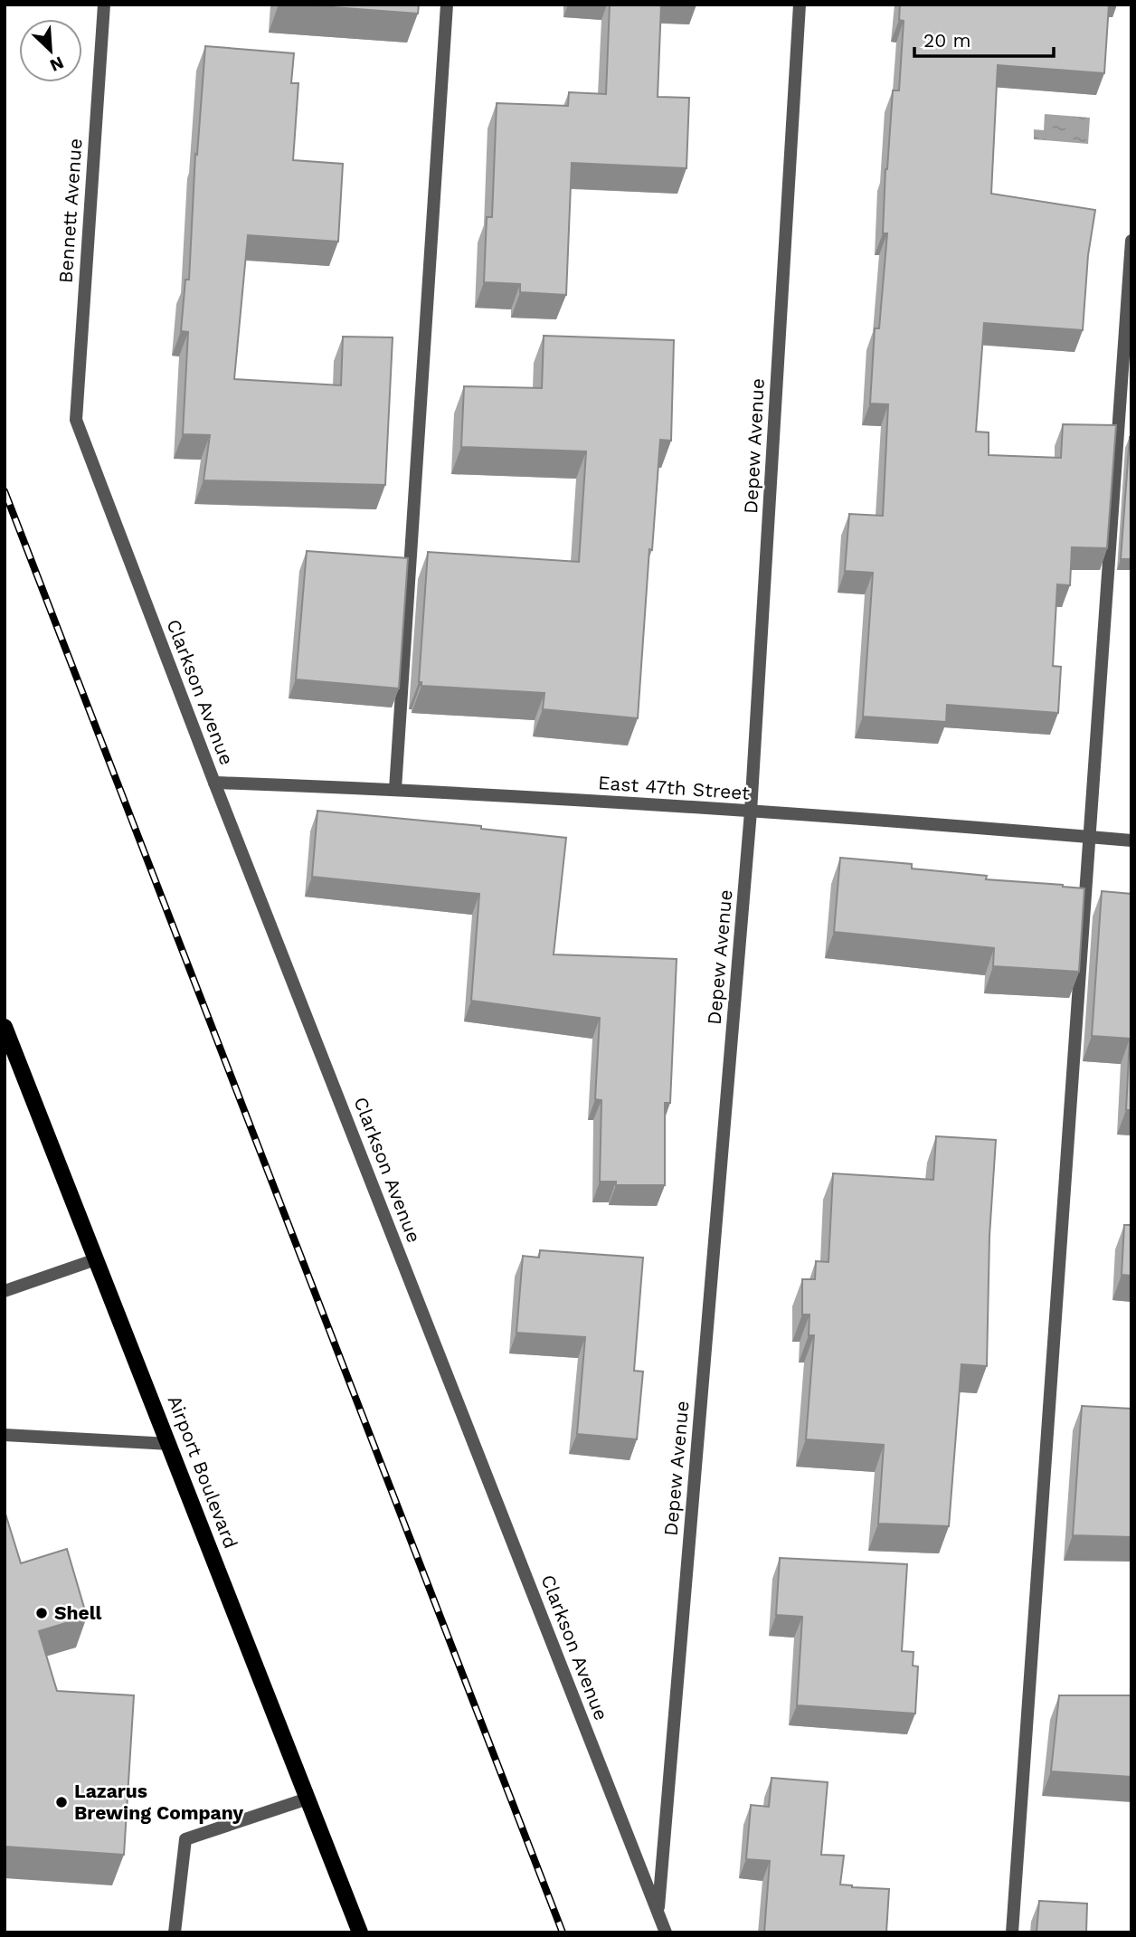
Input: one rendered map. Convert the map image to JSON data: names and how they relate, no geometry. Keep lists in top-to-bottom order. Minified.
{"streets":{"main road":["Airport Boulevard"],"street":["Bennett Avenue","Depew Avenue","Clarkson Avenue","East 47th Street"]},"crossings":[["Bennett Avenue","Clarkson Avenue"],["Depew Avenue","Clarkson Avenue"],["Depew Avenue","East 47th Street"],["Clarkson Avenue","East 47th Street"]],"places":["Shell","Lazarus Brewing Company"],"scale_bar":"20 m","north":"bottom right"}
